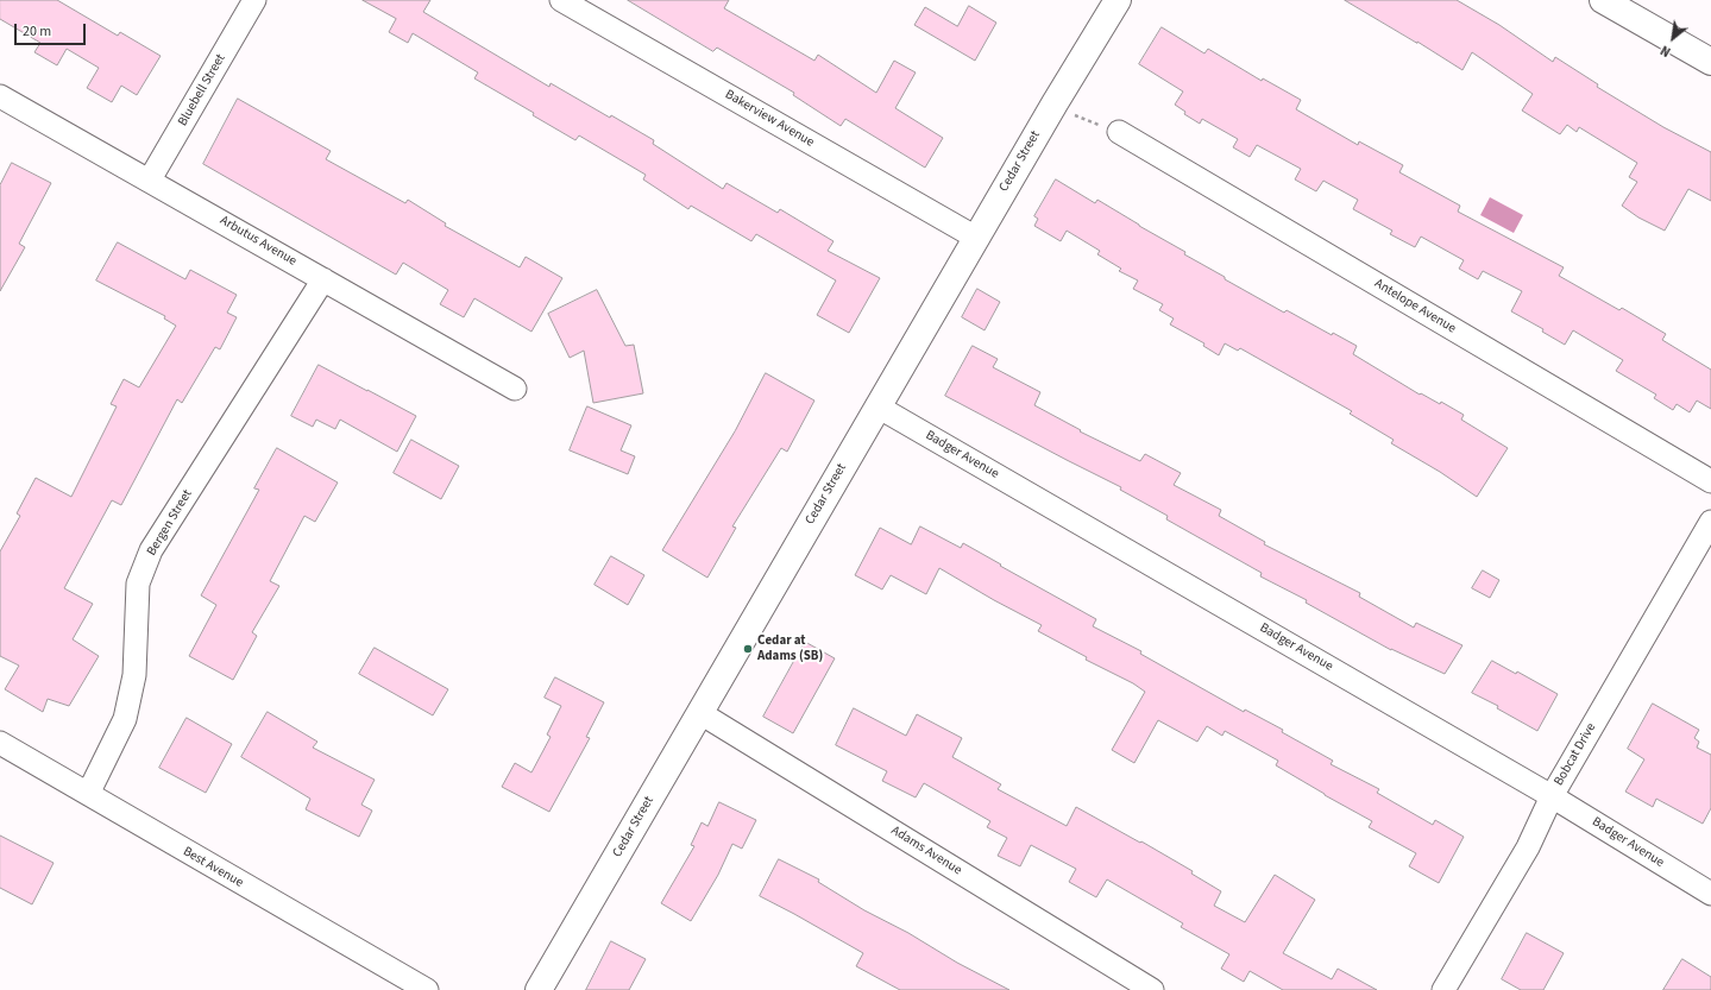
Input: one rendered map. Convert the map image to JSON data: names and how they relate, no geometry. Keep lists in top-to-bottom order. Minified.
{"streets":{"main road":["Cedar Street"],"street":["Bluebell Street","Bakerview Avenue","Arbutus Avenue","Antelope Avenue","Badger Avenue","Bergen Street","Bobcat Drive","Adams Avenue","Best Avenue"]},"crossings":[["Bluebell Street","Arbutus Avenue"],["Bakerview Avenue","Cedar Street"],["Cedar Street","Badger Avenue"],["Cedar Street","Adams Avenue"],["Arbutus Avenue","Bergen Street"],["Badger Avenue","Bobcat Drive"],["Bergen Street","Best Avenue"]],"places":["Cedar at Adams (SB)"],"scale_bar":"20 m","north":"bottom left"}
